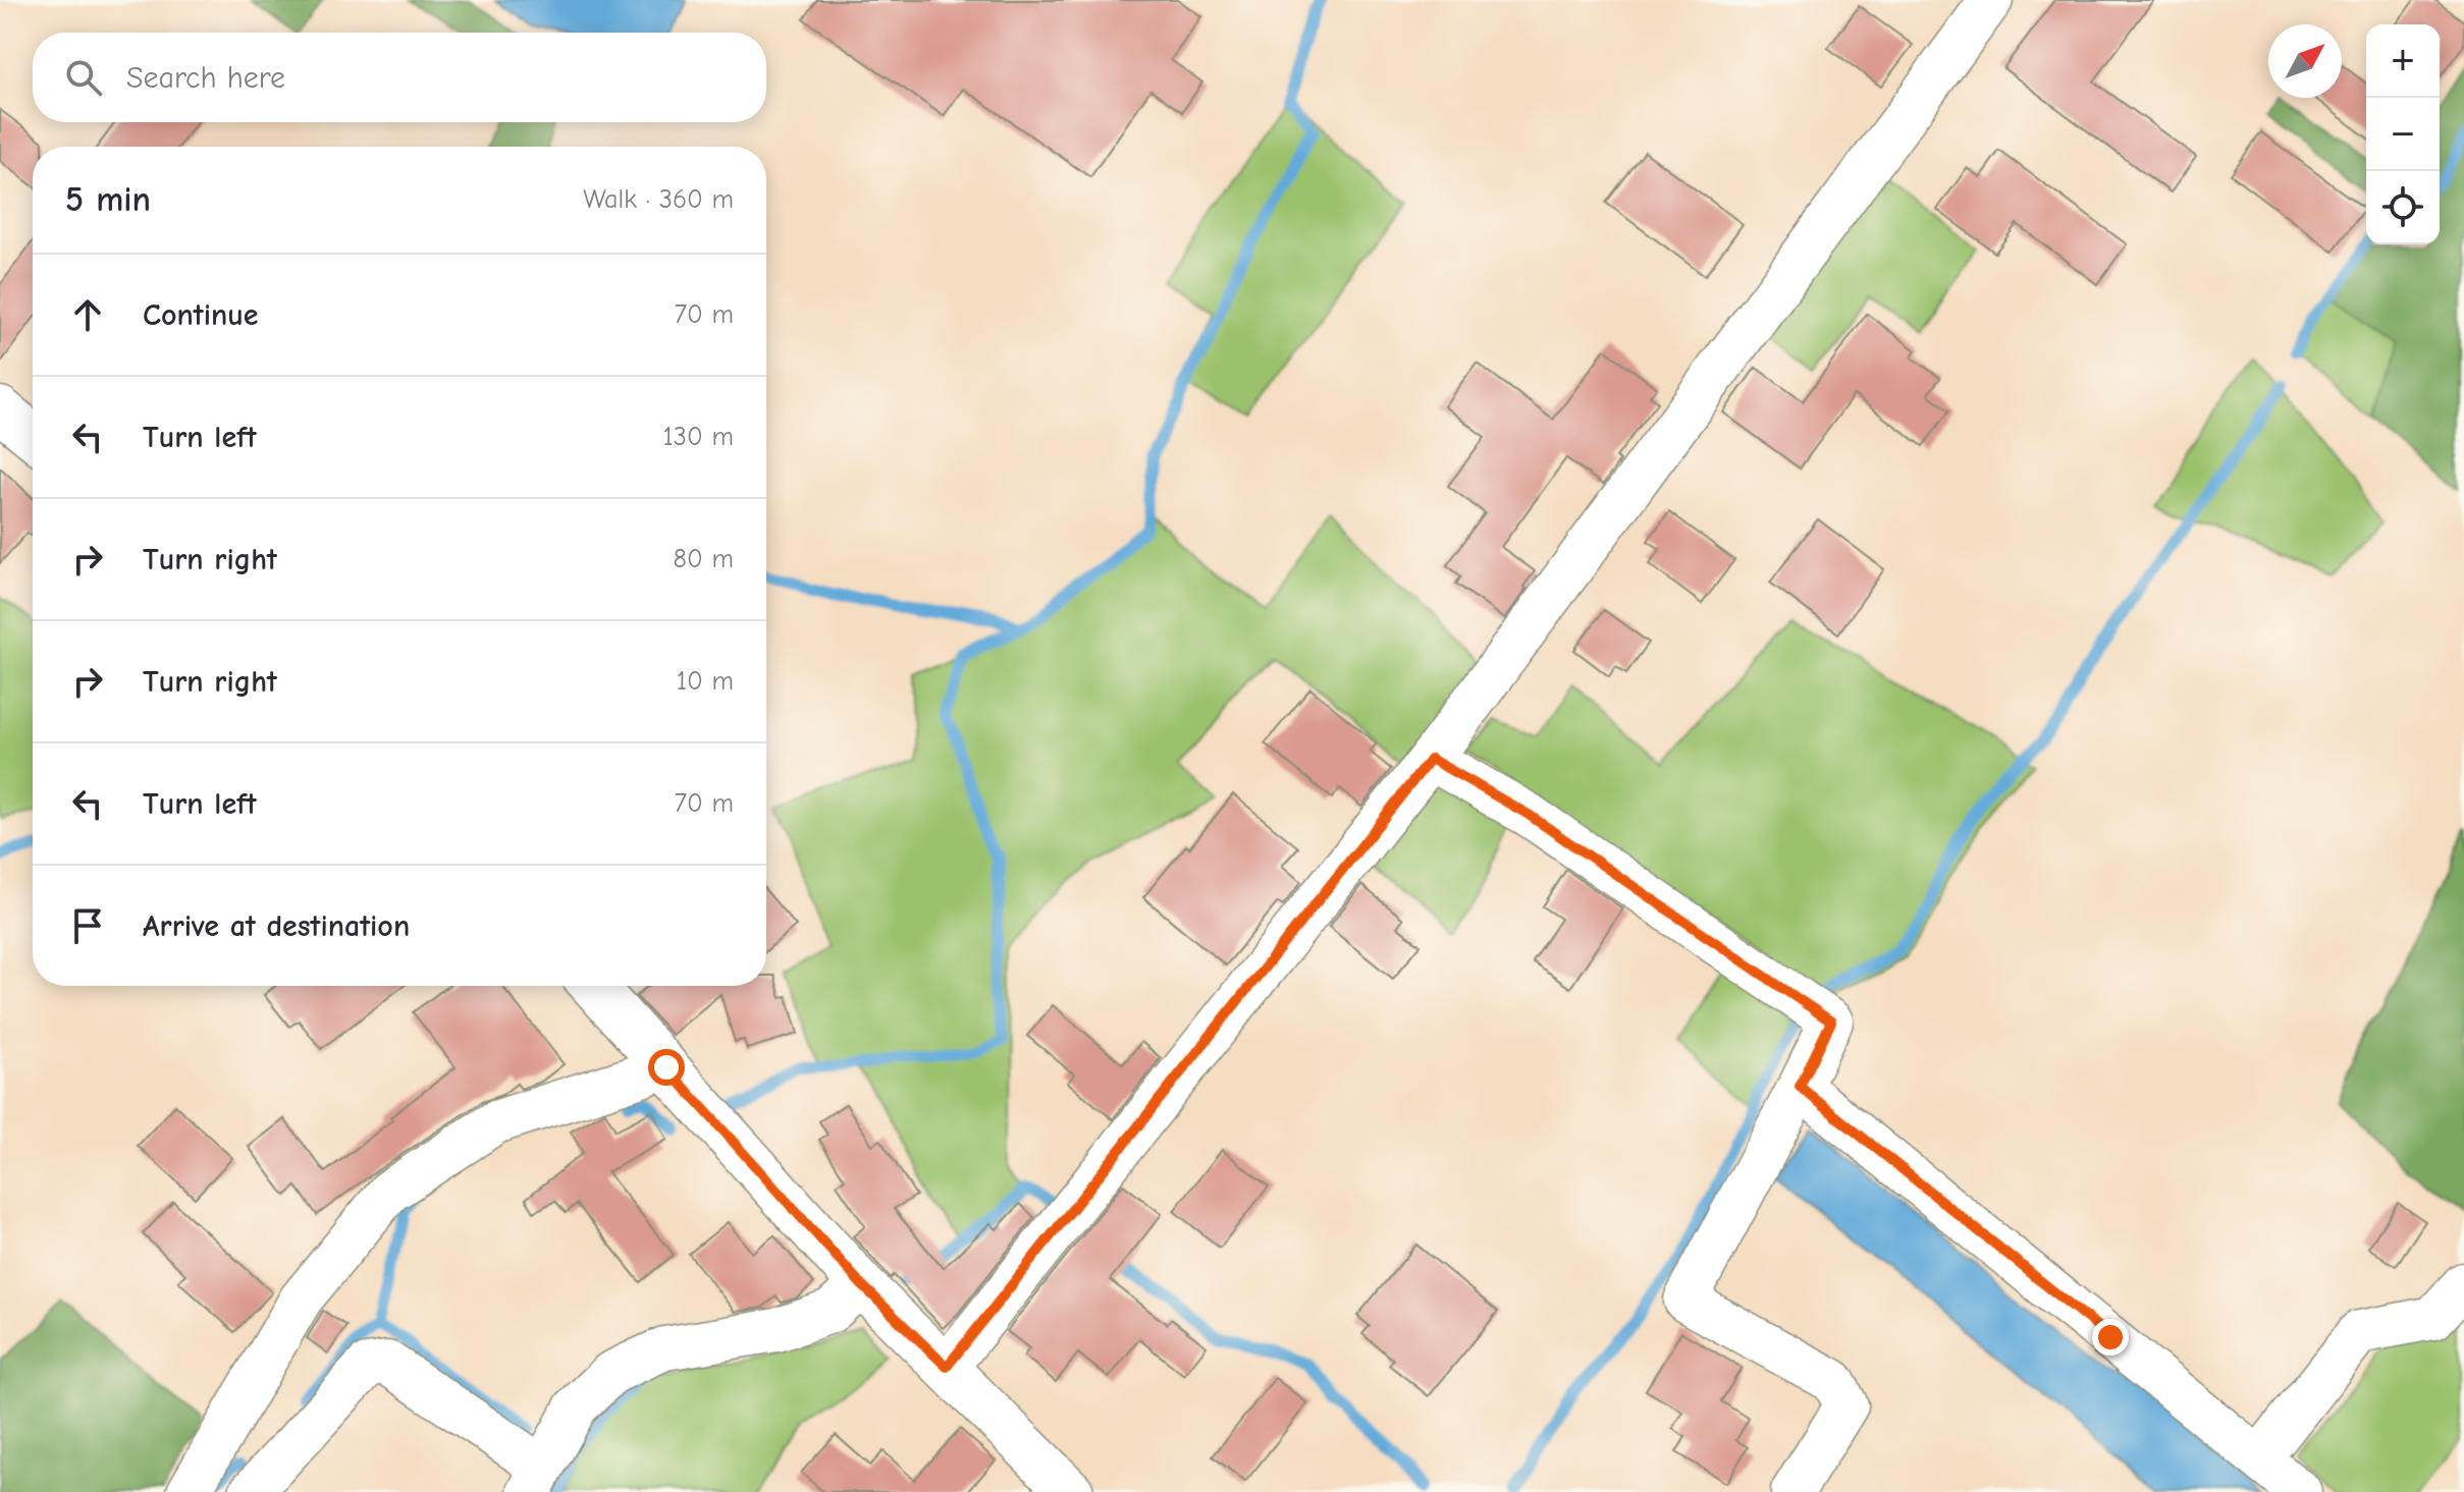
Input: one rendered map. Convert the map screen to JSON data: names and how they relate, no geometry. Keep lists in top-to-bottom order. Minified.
{"north":"top right","page":{"map_buttons":["+","−"],"search":"Search here","heading":["5 min","Walk · 360 m"],"list":[["Continue","70 m"],["Turn left","130 m"],["Turn right","80 m"],["Turn right","10 m"],["Turn left","70 m"],"Arrive at destination"]}}
